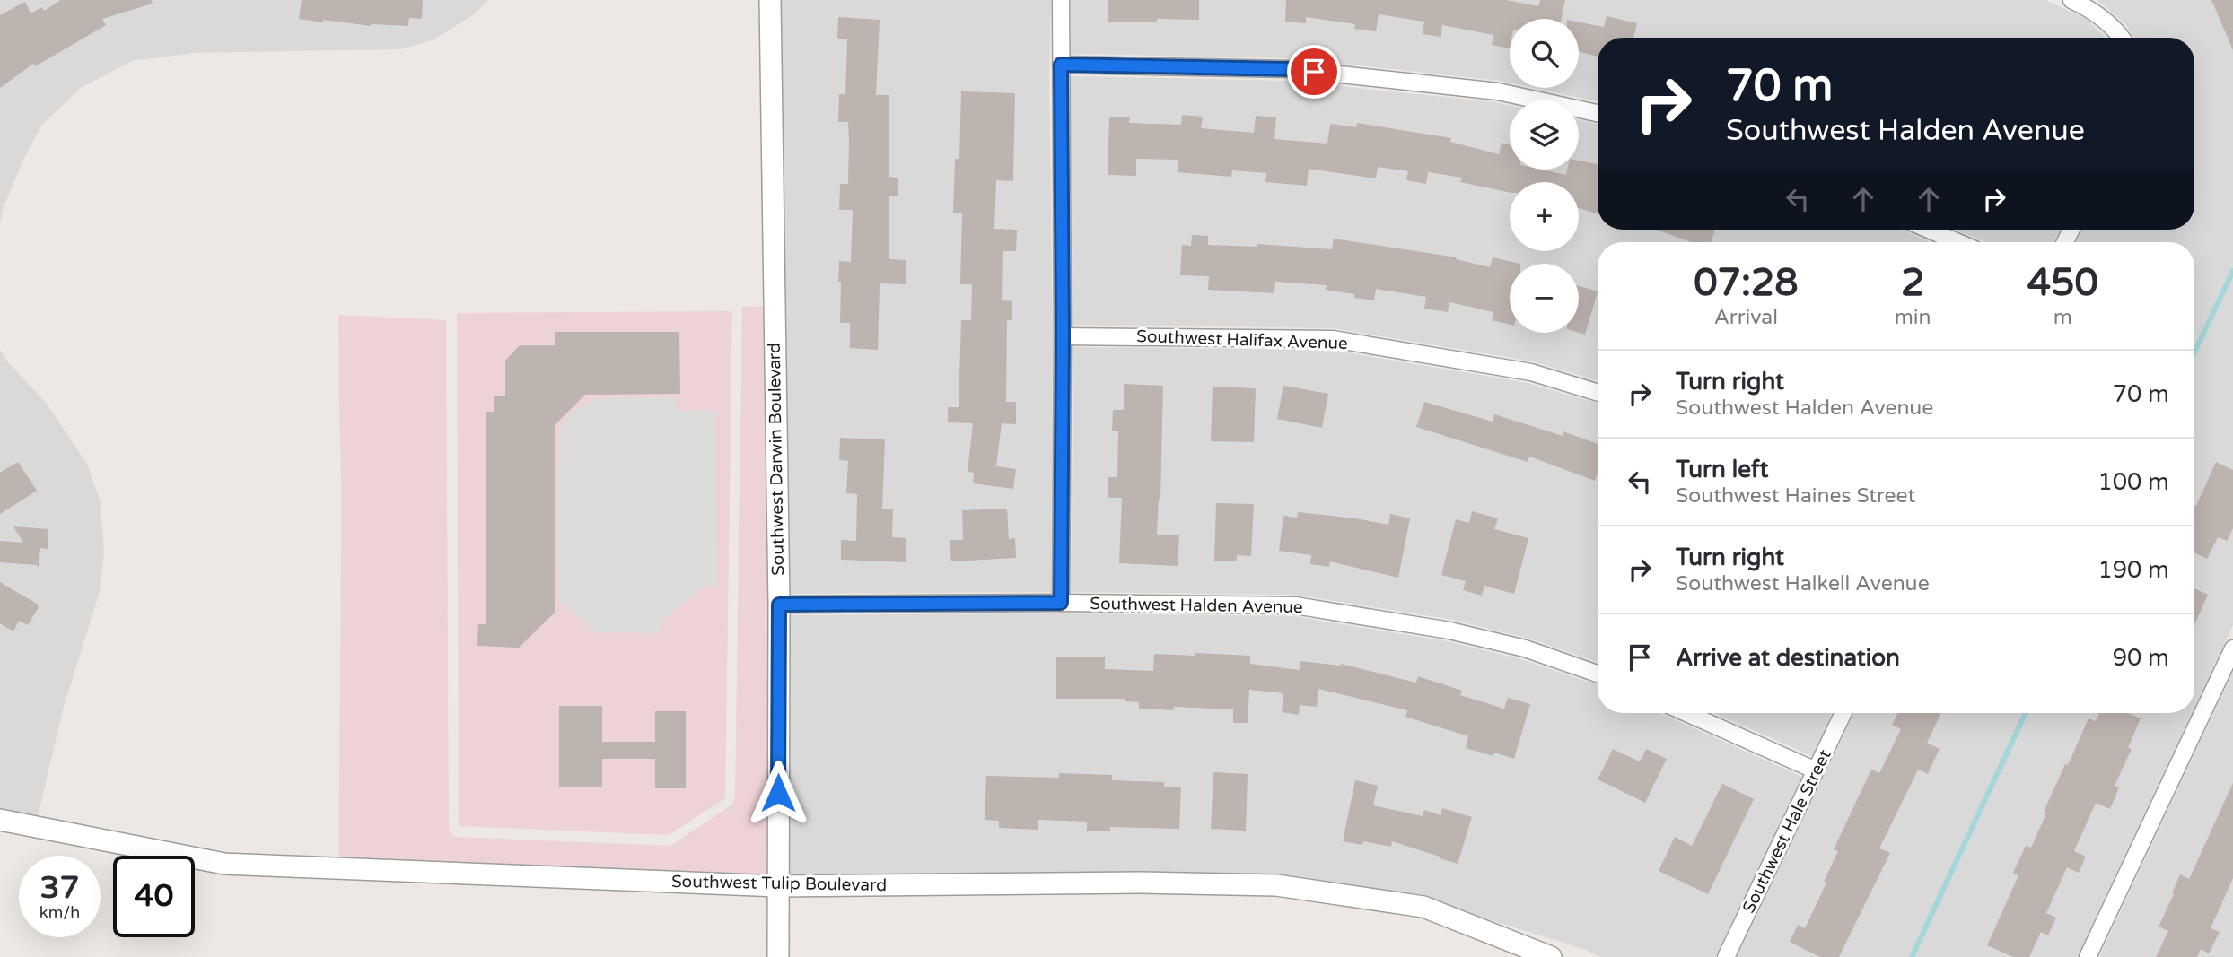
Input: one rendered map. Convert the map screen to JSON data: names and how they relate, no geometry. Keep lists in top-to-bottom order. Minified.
{"streets":{"street":["Southwest Halifax Avenue","Southwest Darwin Boulevard","Southwest Halden Avenue","Southwest Hale Street","Southwest Tulip Boulevard"]},"crossings":[["Southwest Darwin Boulevard","Southwest Halden Avenue"],["Southwest Darwin Boulevard","Southwest Tulip Boulevard"]],"page":{"map_buttons":["+","−"],"turn":["70 m","Southwest Halden Avenue"],"eta":["07:28","Arrival","2","min","450","m"],"list":[{"name":"Turn right","note":"Southwest Halden Avenue","value":"70 m"},{"name":"Turn left","note":"Southwest Haines Street","value":"100 m"},{"name":"Turn right","note":"Southwest Halkell Avenue","value":"190 m"},{"name":"Arrive at destination","value":"90 m"}],"speed":"37 km/h","limit":"40"}}
